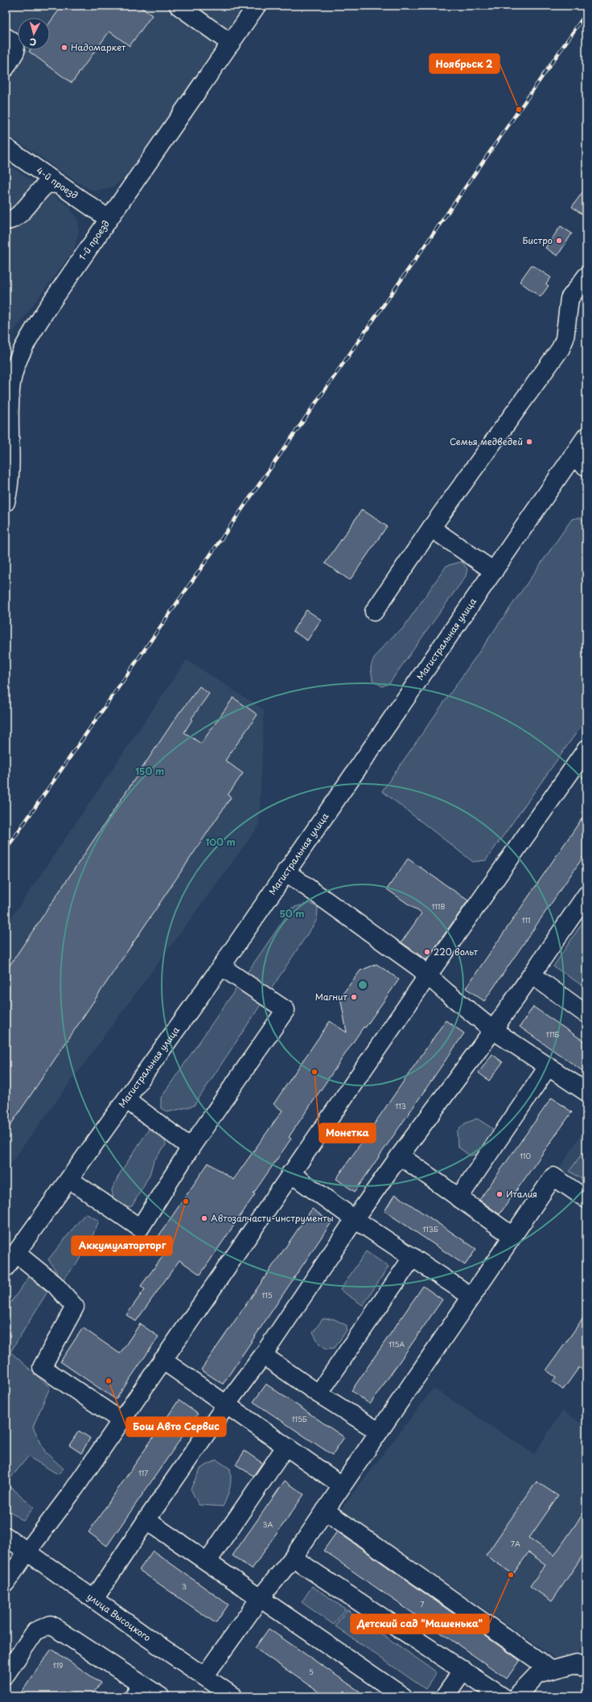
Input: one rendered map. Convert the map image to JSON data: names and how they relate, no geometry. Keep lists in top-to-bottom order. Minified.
{"streets":{"street":["4-й проезд","1-й проезд","Магистральная улица","улица Высоцкого"]},"crossings":[["4-й проезд","1-й проезд"]],"places":["Надомаркет","Ноябрьск 2","Бистро","Семья медведей","220 вольт","Магнит","Монетка","Италия","Аккумуляторторг","Автозапчасти-инструменты","Бош Авто Сервис","Детский сад \"Машенька\""],"house_numbers":["111В","111","111Б","113","110","113Б","115","115А","115Б","117","3А","7А","3","7","119","5"],"north":"bottom","rings":["150 m","100 m","50 m"]}
